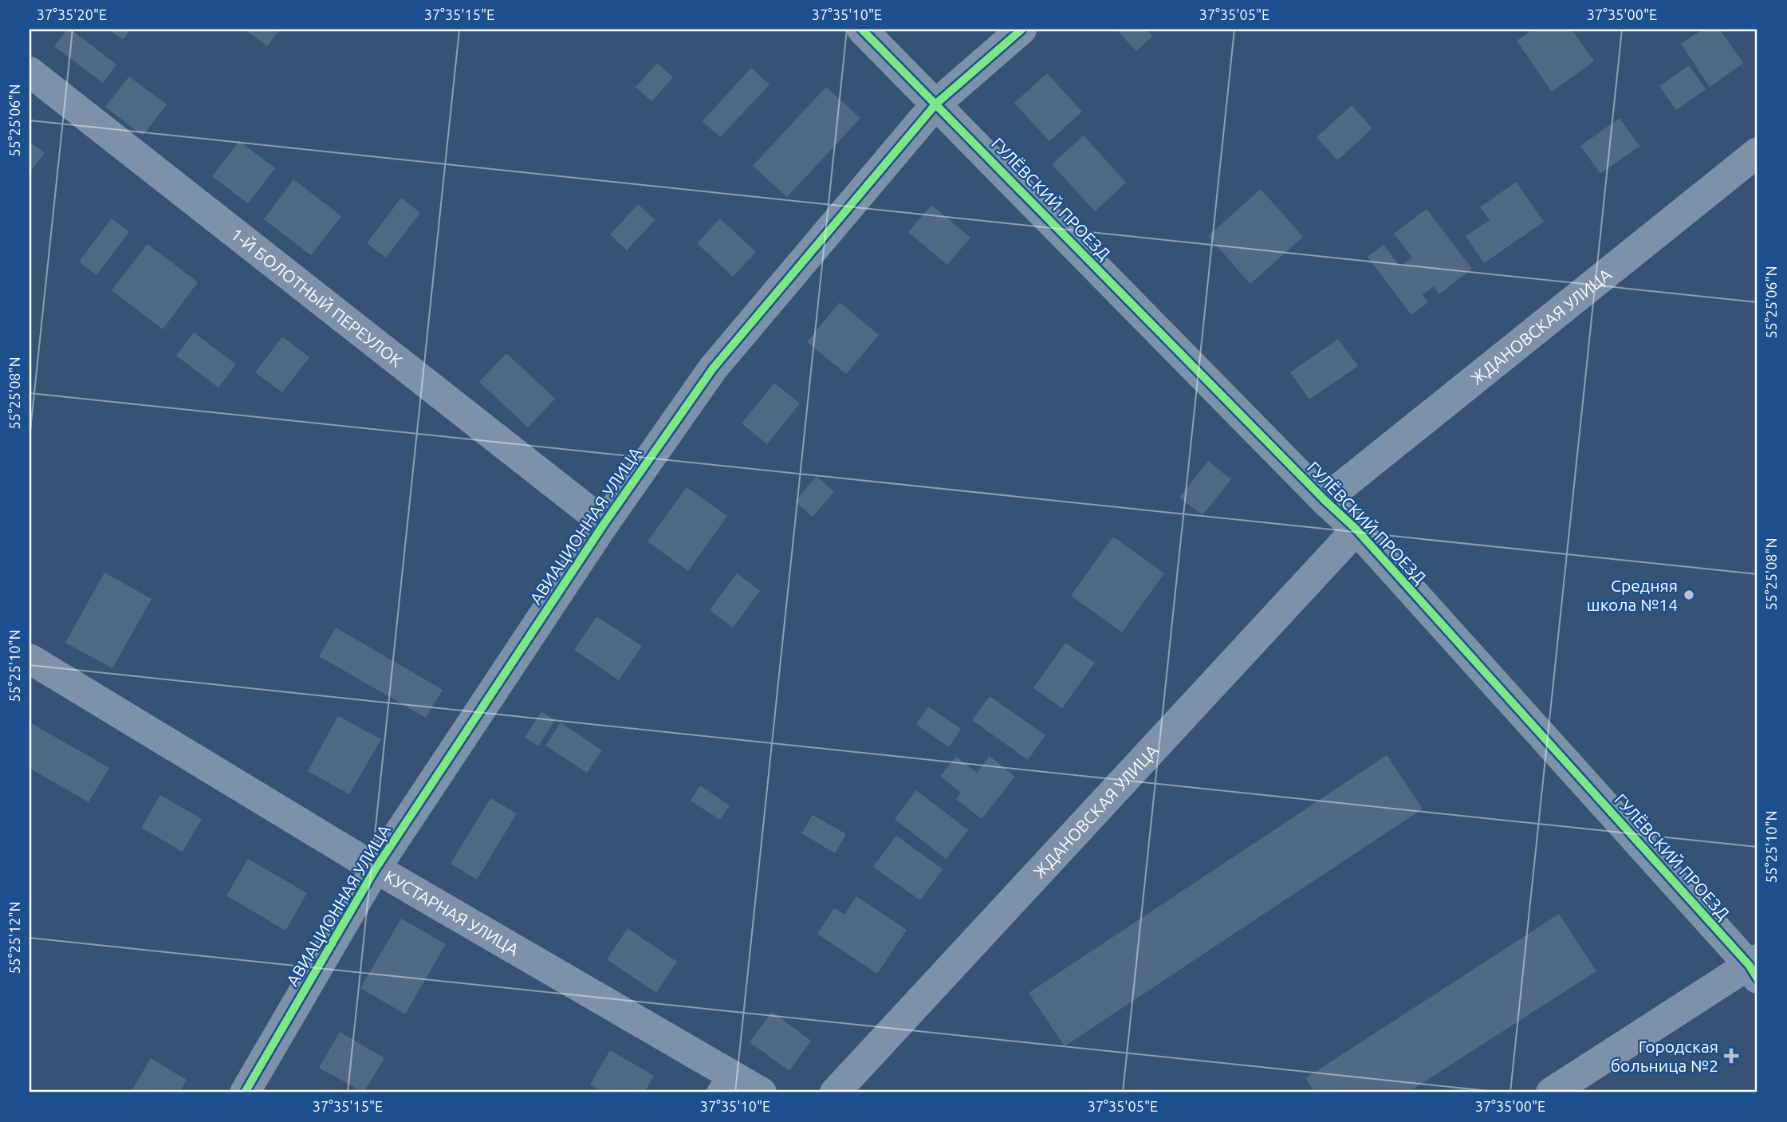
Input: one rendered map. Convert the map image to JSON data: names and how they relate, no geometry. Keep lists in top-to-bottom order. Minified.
{"streets":{"street":["ГУЛЁВСКИЙ ПРОЕЗД","1-Й БОЛОТНЫЙ ПЕРЕУЛОК","ЖДАНОВСКАЯ УЛИЦА","АВИАЦИОННАЯ УЛИЦА","КУСТАРНАЯ УЛИЦА"]},"crossings":[["ГУЛЁВСКИЙ ПРОЕЗД","ЖДАНОВСКАЯ УЛИЦА"],["ГУЛЁВСКИЙ ПРОЕЗД","АВИАЦИОННАЯ УЛИЦА"],["1-Й БОЛОТНЫЙ ПЕРЕУЛОК","АВИАЦИОННАЯ УЛИЦА"],["АВИАЦИОННАЯ УЛИЦА","КУСТАРНАЯ УЛИЦА"]],"places":{"other":["Средняя школа №14"],"health":["Городская больница №2"]},"coordinates":["37°35'20\"E","37°35'15\"E","37°35'10\"E","37°35'05\"E","37°35'00\"E","55°25'06\"N","55°25'08\"N","55°25'10\"N","55°25'12\"N"]}
